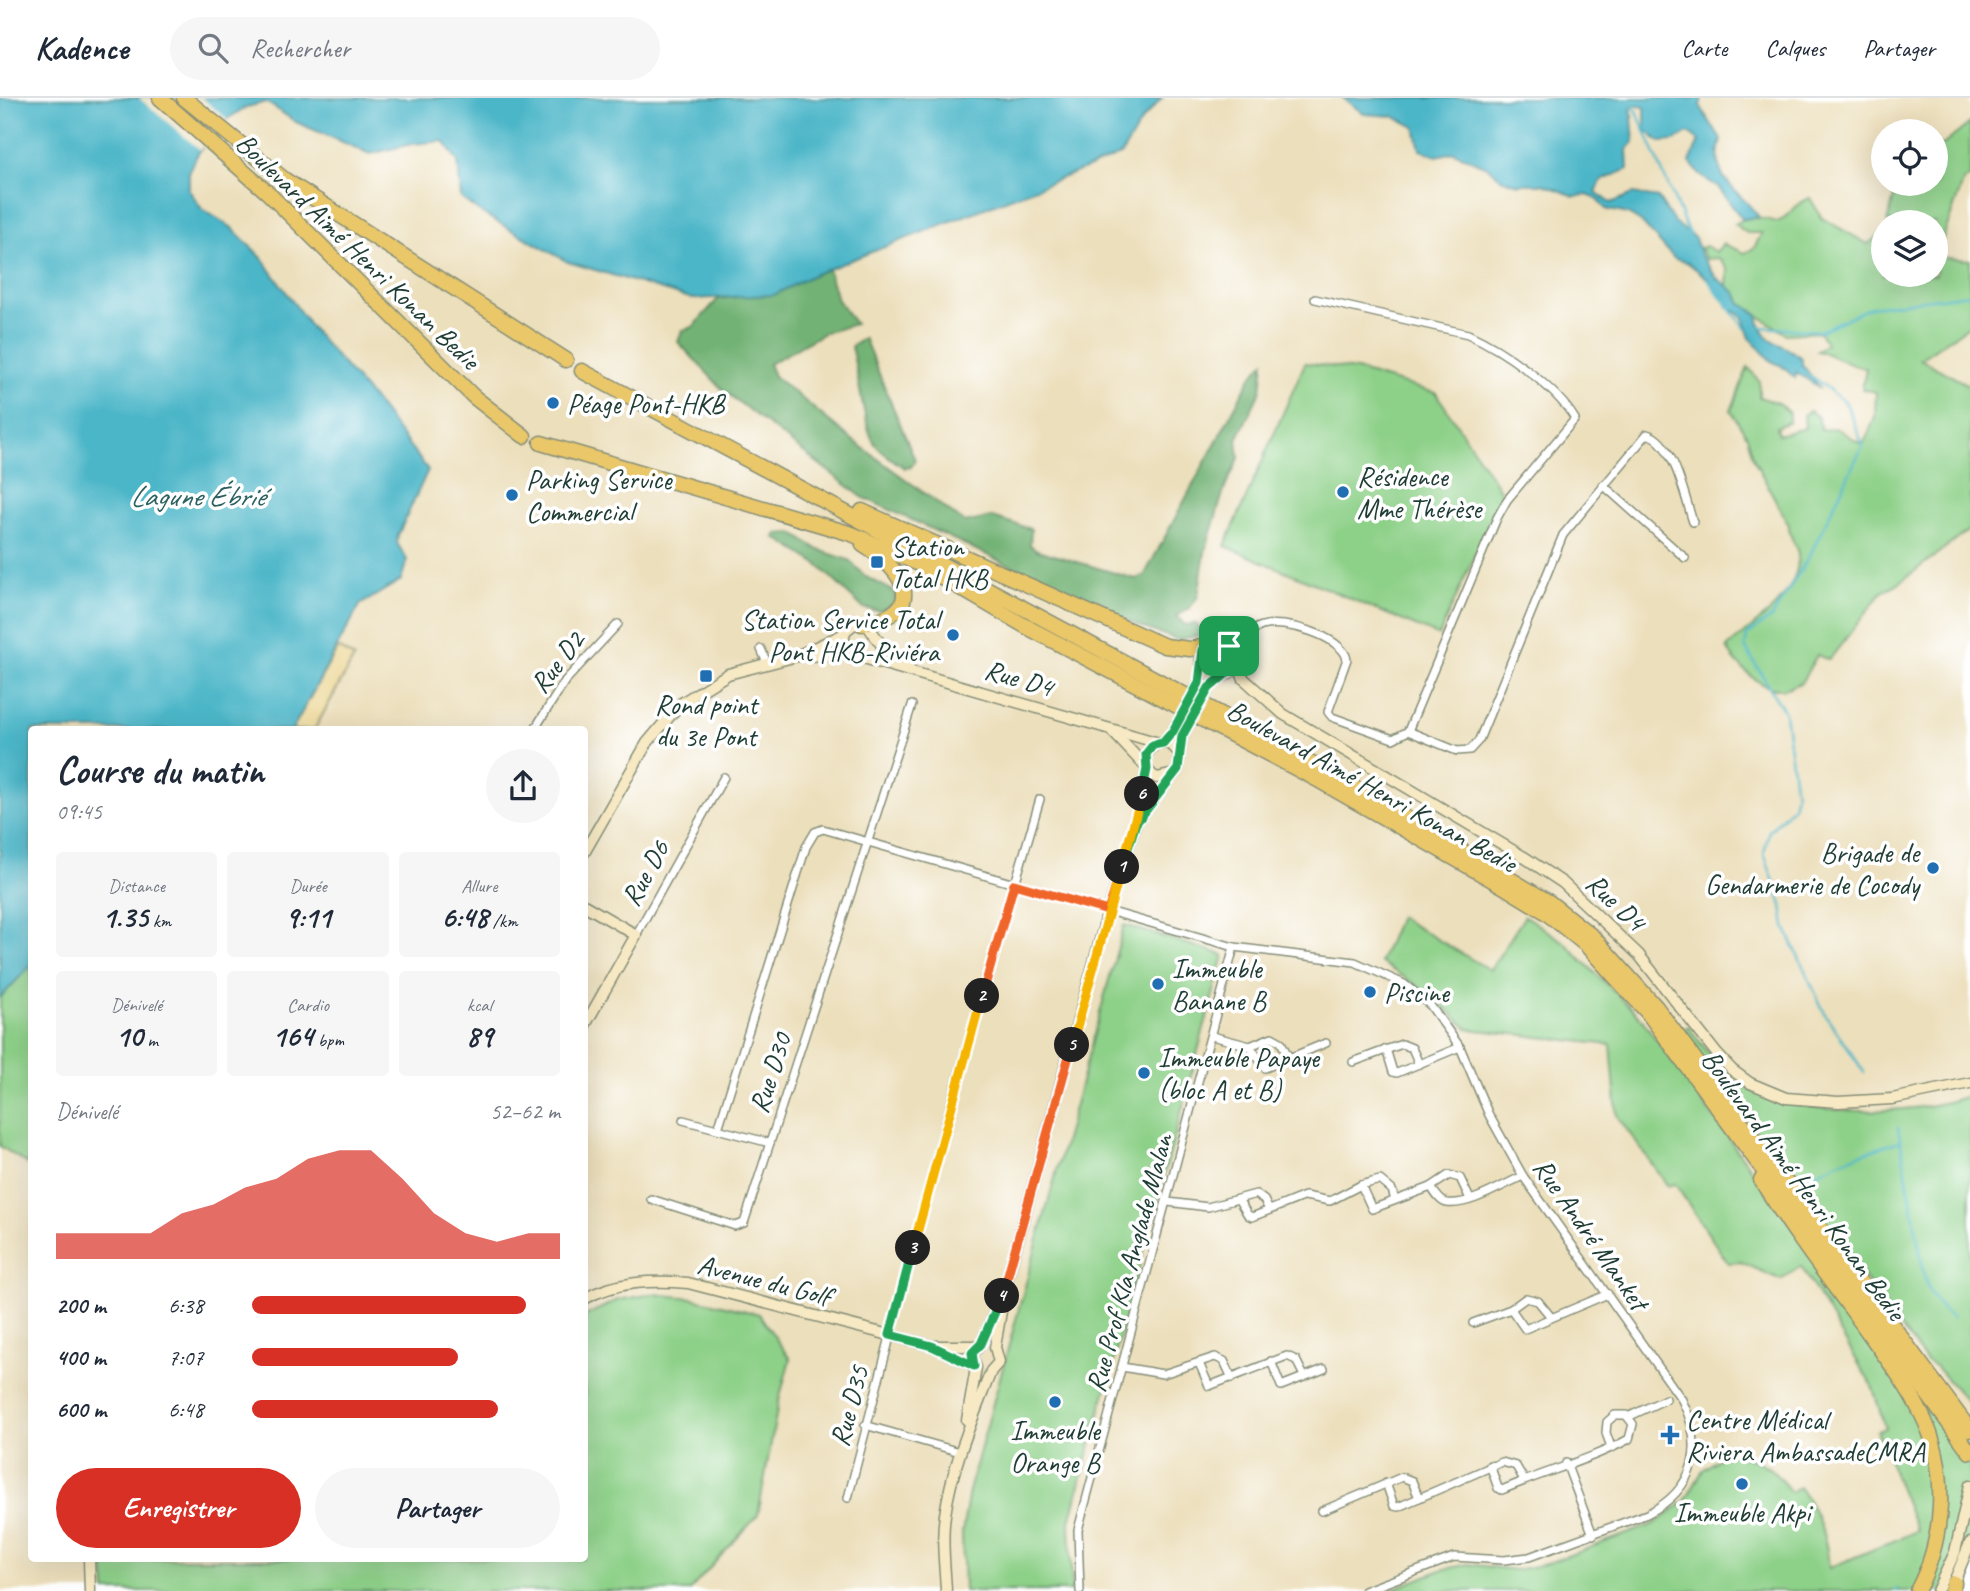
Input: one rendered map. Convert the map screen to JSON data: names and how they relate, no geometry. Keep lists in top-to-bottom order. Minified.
{"streets":{"highway":["Boulevard Aimé Henri Konan Bedie"],"main road":["Rue D4","Rue D6","Avenue du Golf"],"street":["Rue D2","Rue D30","Rue André Manket","Rue Prof Kla Anglade Malan","Rue D35"]},"crossings":[["Rue André Manket","Rue Prof Kla Anglade Malan"],["Avenue du Golf","Rue D35"]],"water":["Lagune Ébrié"],"places":{"other":["Péage Pont-HKB","Résidence Mme Thérèse","Parking Service Commercial","Station Service Total Pont HKB-Riviéra","Brigade de Gendarmerie de Cocody","Immeuble Banane B","Piscine","Immeuble Papaye (bloc A et B)","Immeuble Orange B","Immeuble Akpi"],"transit":["Station Total HKB","Rond point du 3e Pont"],"health":["Centre Médical Riviera AmbassadeCMRA"]},"page":{"header":"Kadence","search":"Rechercher","nav":["Carte","Calques","Partager"],"heading":["Course du matin","09:45"],"pins":["6","1","2","5","3","4"],"stats":[["Distance","1.35 km"],["Durée","9:11"],["Allure","6:48 /km"],["Dénivelé","10 m"],["Cardio","164 bpm"],["kcal","89"]],"chart":["Dénivelé","52–62 m"],"list":[{"name":"200 m","note":"6:38"},{"name":"400 m","note":"7:07"},{"name":"600 m","note":"6:48"}],"buttons":["Enregistrer","Partager"]}}
